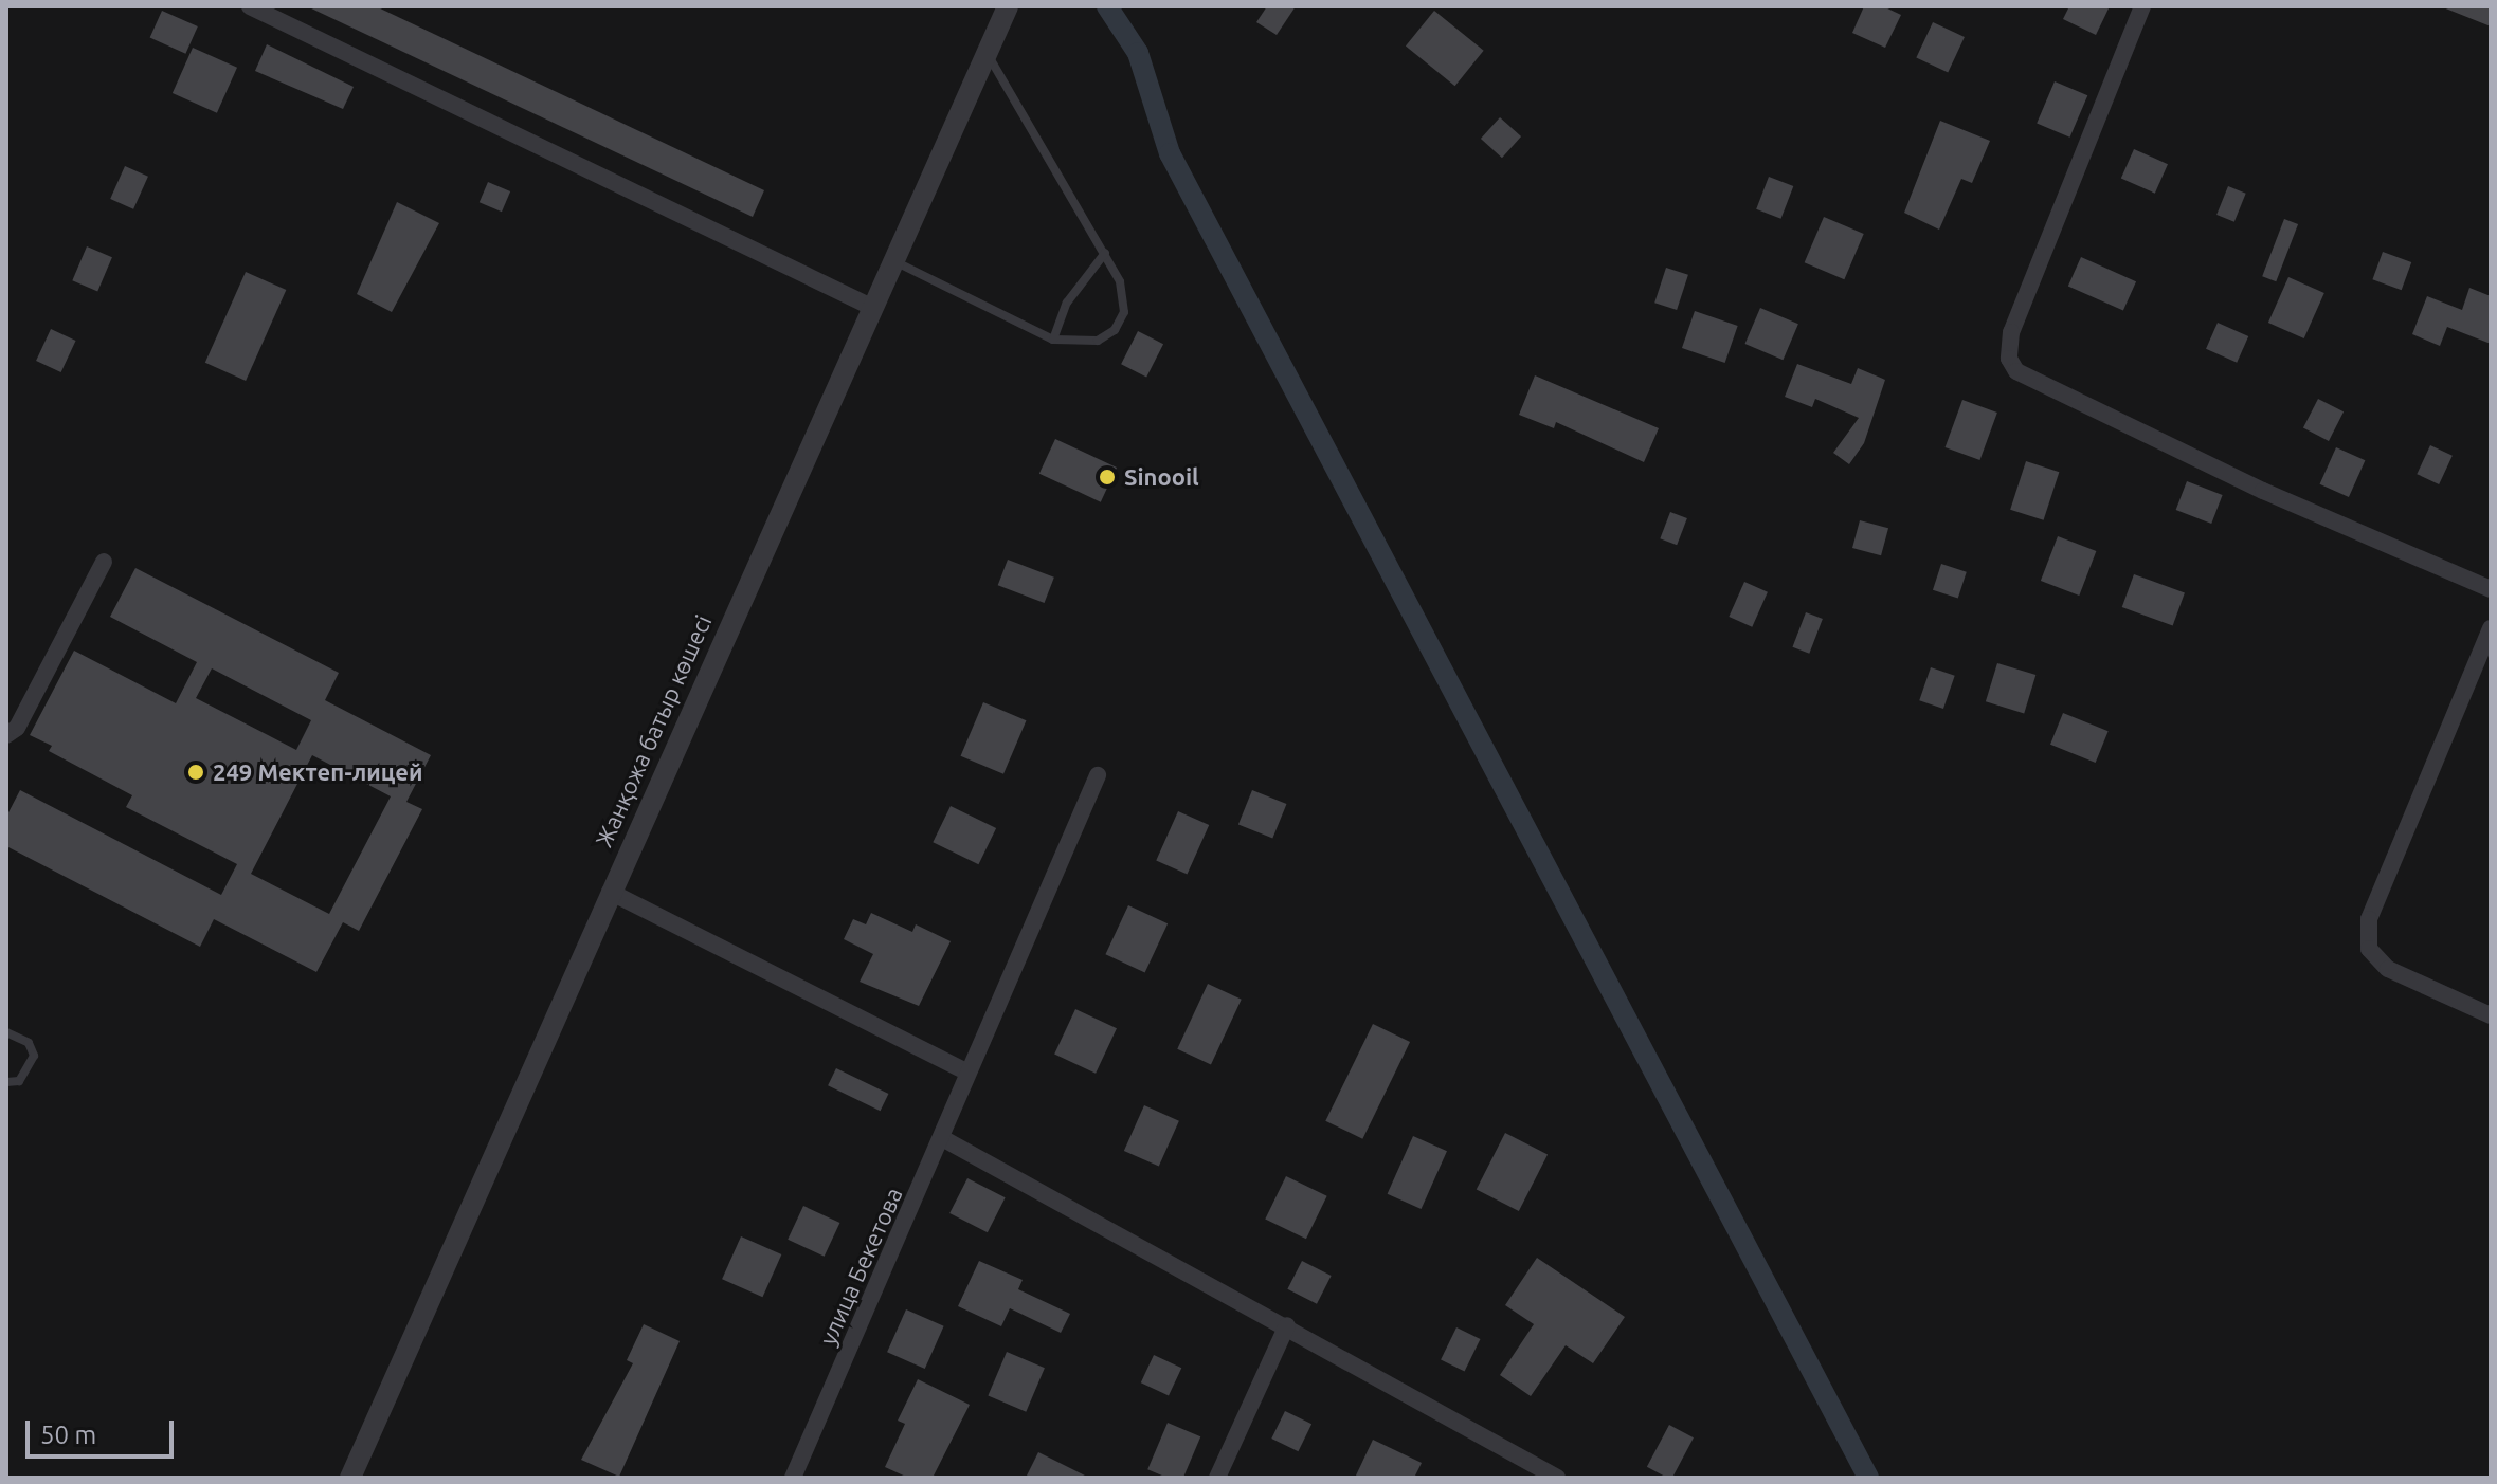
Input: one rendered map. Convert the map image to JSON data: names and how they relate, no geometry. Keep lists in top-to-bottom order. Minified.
{"streets":{"street":["Жанқожа батыр көшесі","улица Бекетова"]},"places":["Sinooil","249 Мектеп-лицей"],"scale_bar":"50 m"}
